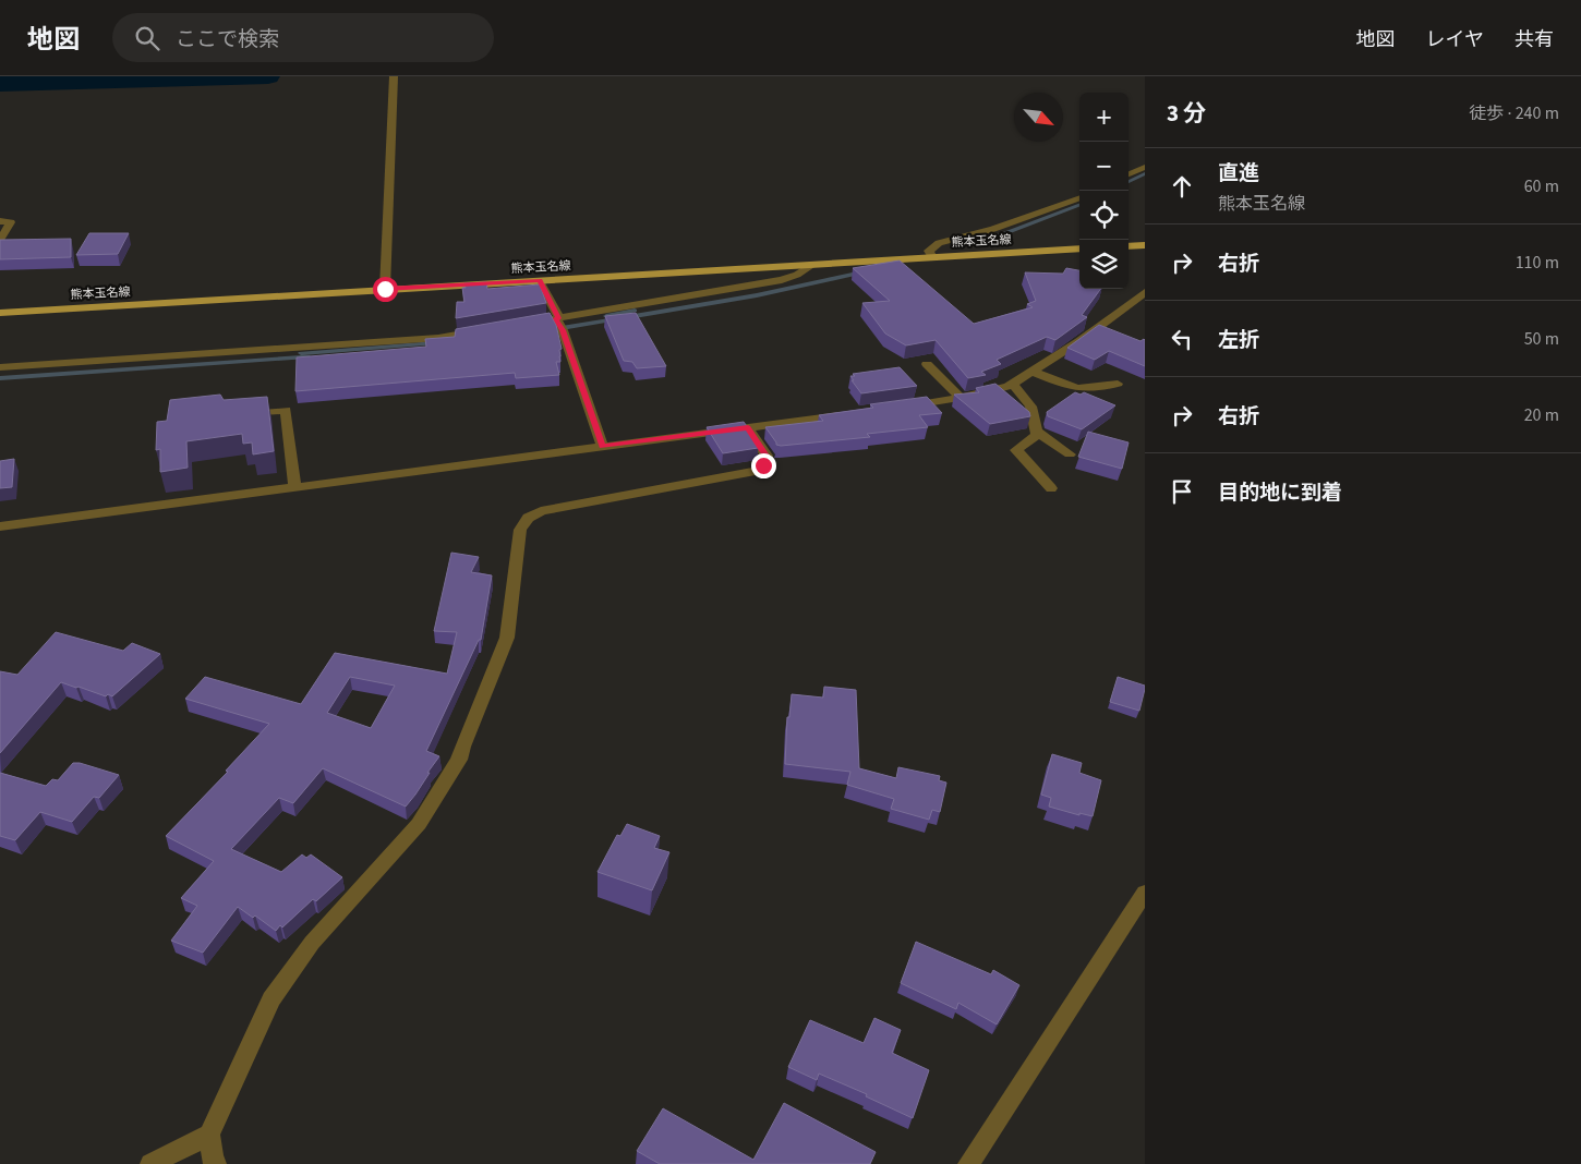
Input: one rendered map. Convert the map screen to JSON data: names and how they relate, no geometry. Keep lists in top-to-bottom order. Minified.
{"streets":{"main road":["熊本玉名線"]},"north":"bottom right","page":{"header":"地図","search":"ここで検索","nav":["地図","レイヤ","共有"],"heading":["3 分","徒歩 · 240 m"],"map_buttons":["+","−"],"list":[["直進","熊本玉名線","60 m"],["右折","110 m"],["左折","50 m"],["右折","20 m"],"目的地に到着"]}}
